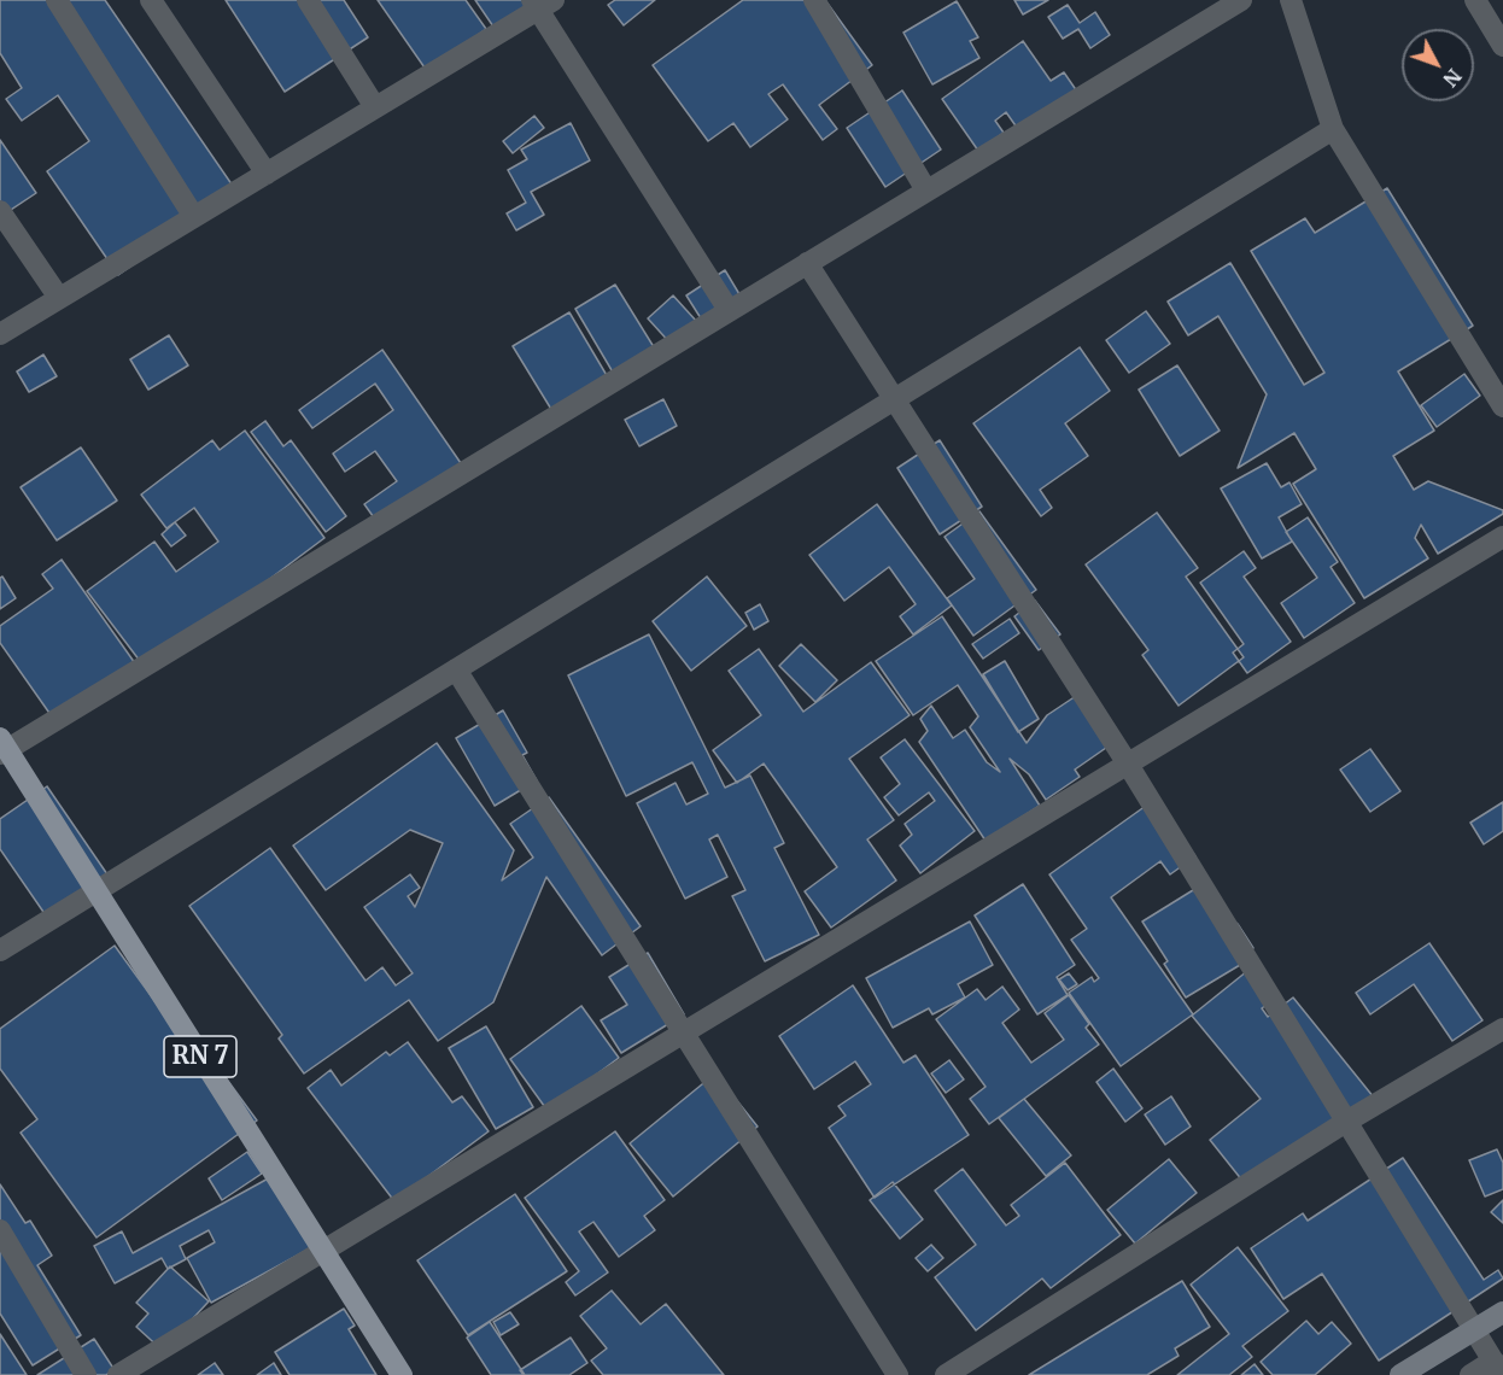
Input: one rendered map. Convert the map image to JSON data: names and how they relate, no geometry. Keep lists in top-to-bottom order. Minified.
{"streets":{"main road":["RN 7"]},"north":"bottom right"}
